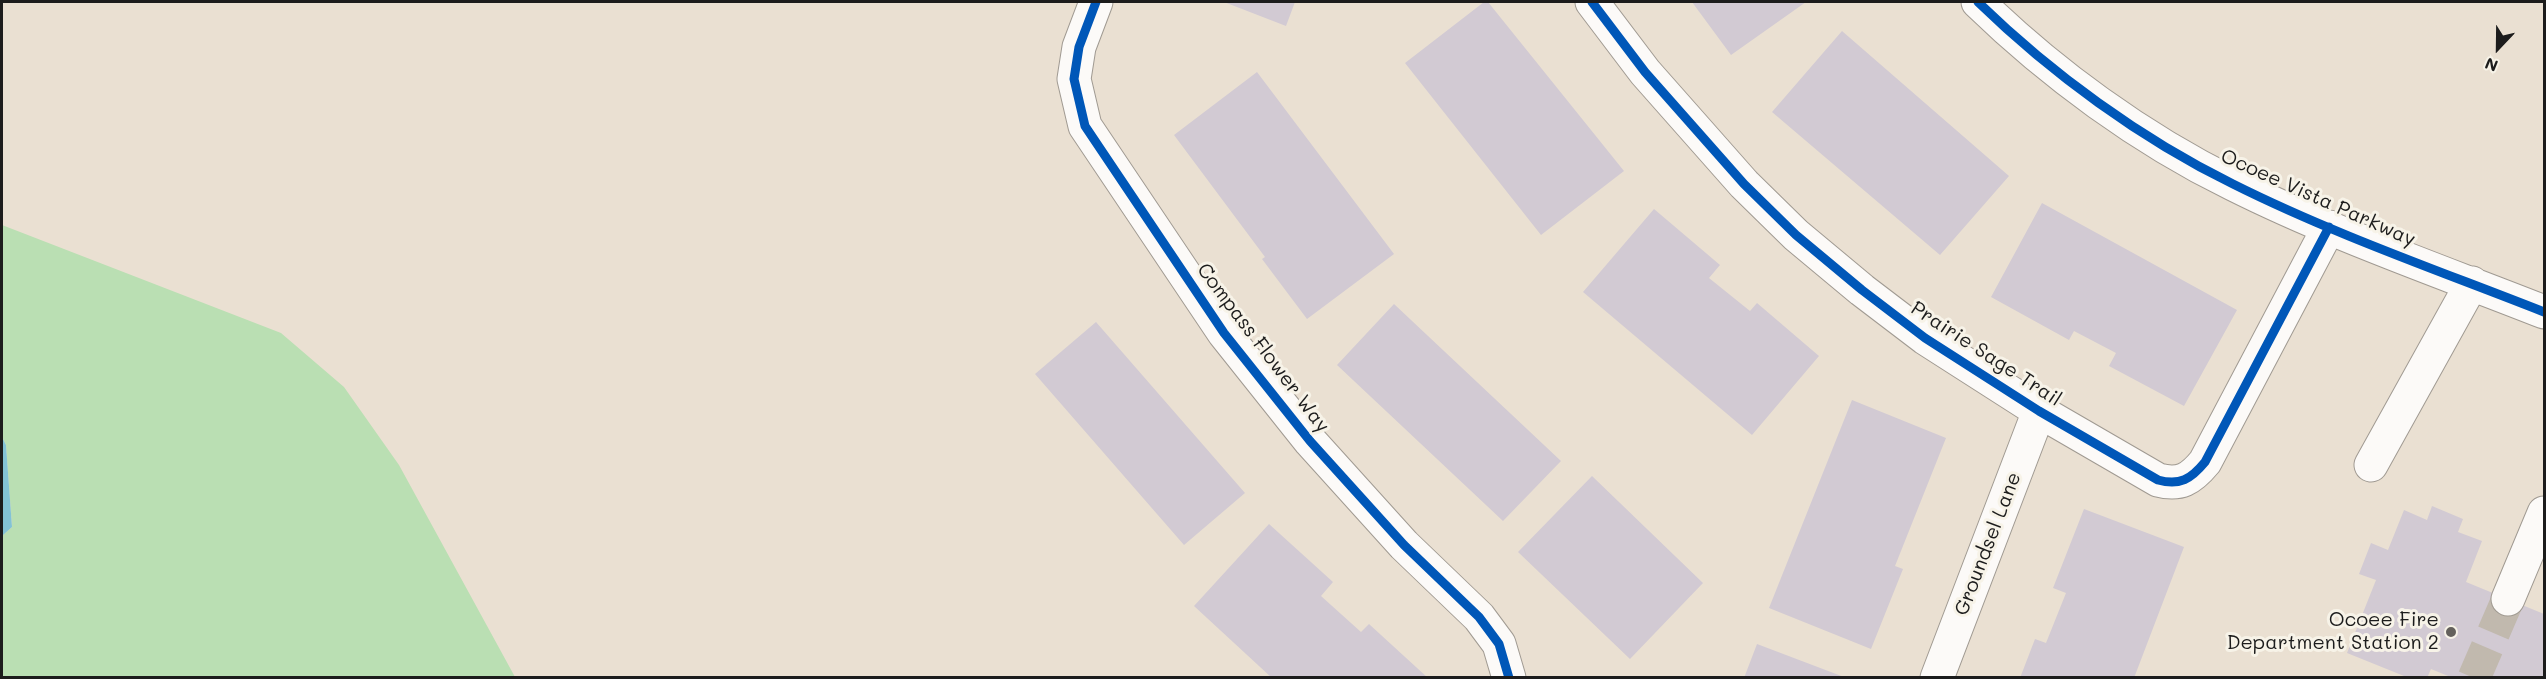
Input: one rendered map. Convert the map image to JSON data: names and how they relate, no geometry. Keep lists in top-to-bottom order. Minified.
{"streets":{"street":["Ocoee Vista Parkway","Compass Flower Way","Prairie Sage Trail","Groundsel Lane"]},"crossings":[["Ocoee Vista Parkway","Prairie Sage Trail"],["Prairie Sage Trail","Groundsel Lane"]],"places":["Ocoee Fire Department Station 2"],"north":"bottom"}
